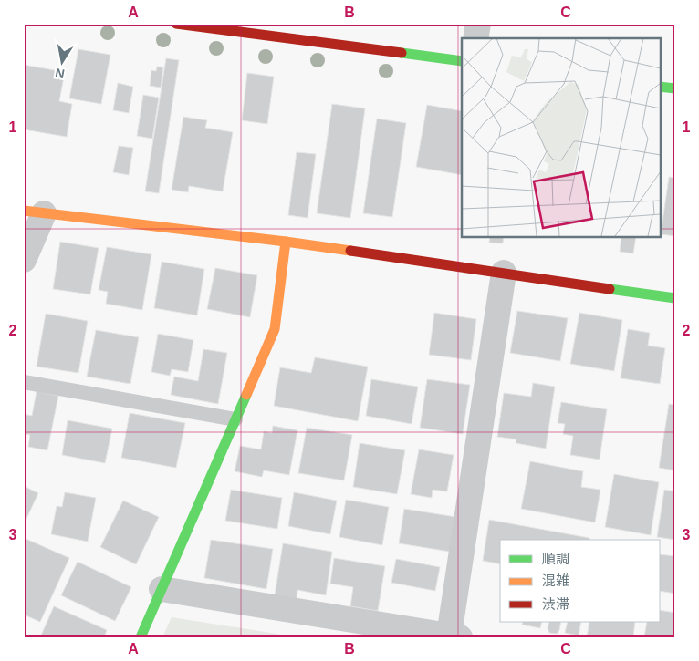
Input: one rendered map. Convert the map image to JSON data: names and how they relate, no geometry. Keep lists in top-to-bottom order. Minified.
{"legend":["順調","混雑","渋滞"],"north":"bottom","grid":{"columns":["A","B","C"],"rows":["1","2","3"]}}
